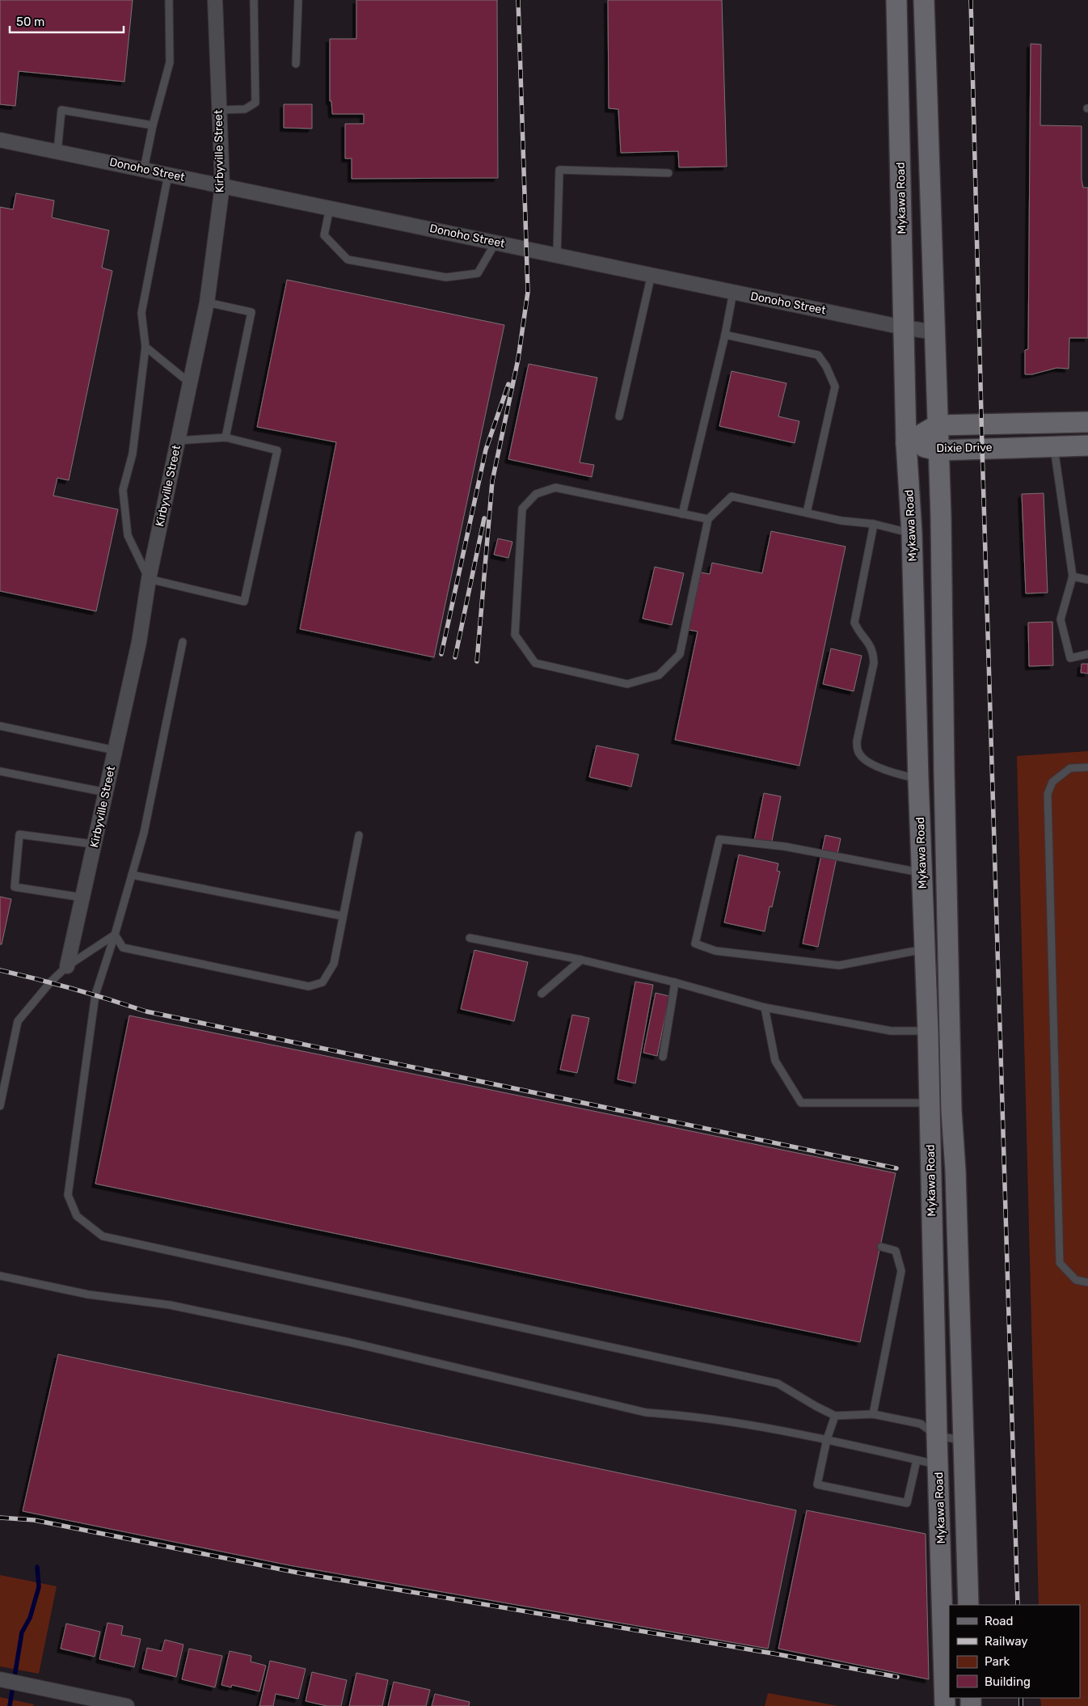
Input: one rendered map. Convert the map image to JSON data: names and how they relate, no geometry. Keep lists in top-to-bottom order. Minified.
{"streets":{"main road":["Mykawa Road","Dixie Drive"],"street":["Kirbyville Street","Donoho Street"]},"crossings":[["Kirbyville Street","Donoho Street"],["Donoho Street","Mykawa Road"],["Mykawa Road","Dixie Drive"]],"legend":["Road","Railway","Park","Building"],"scale_bar":"50 m"}
